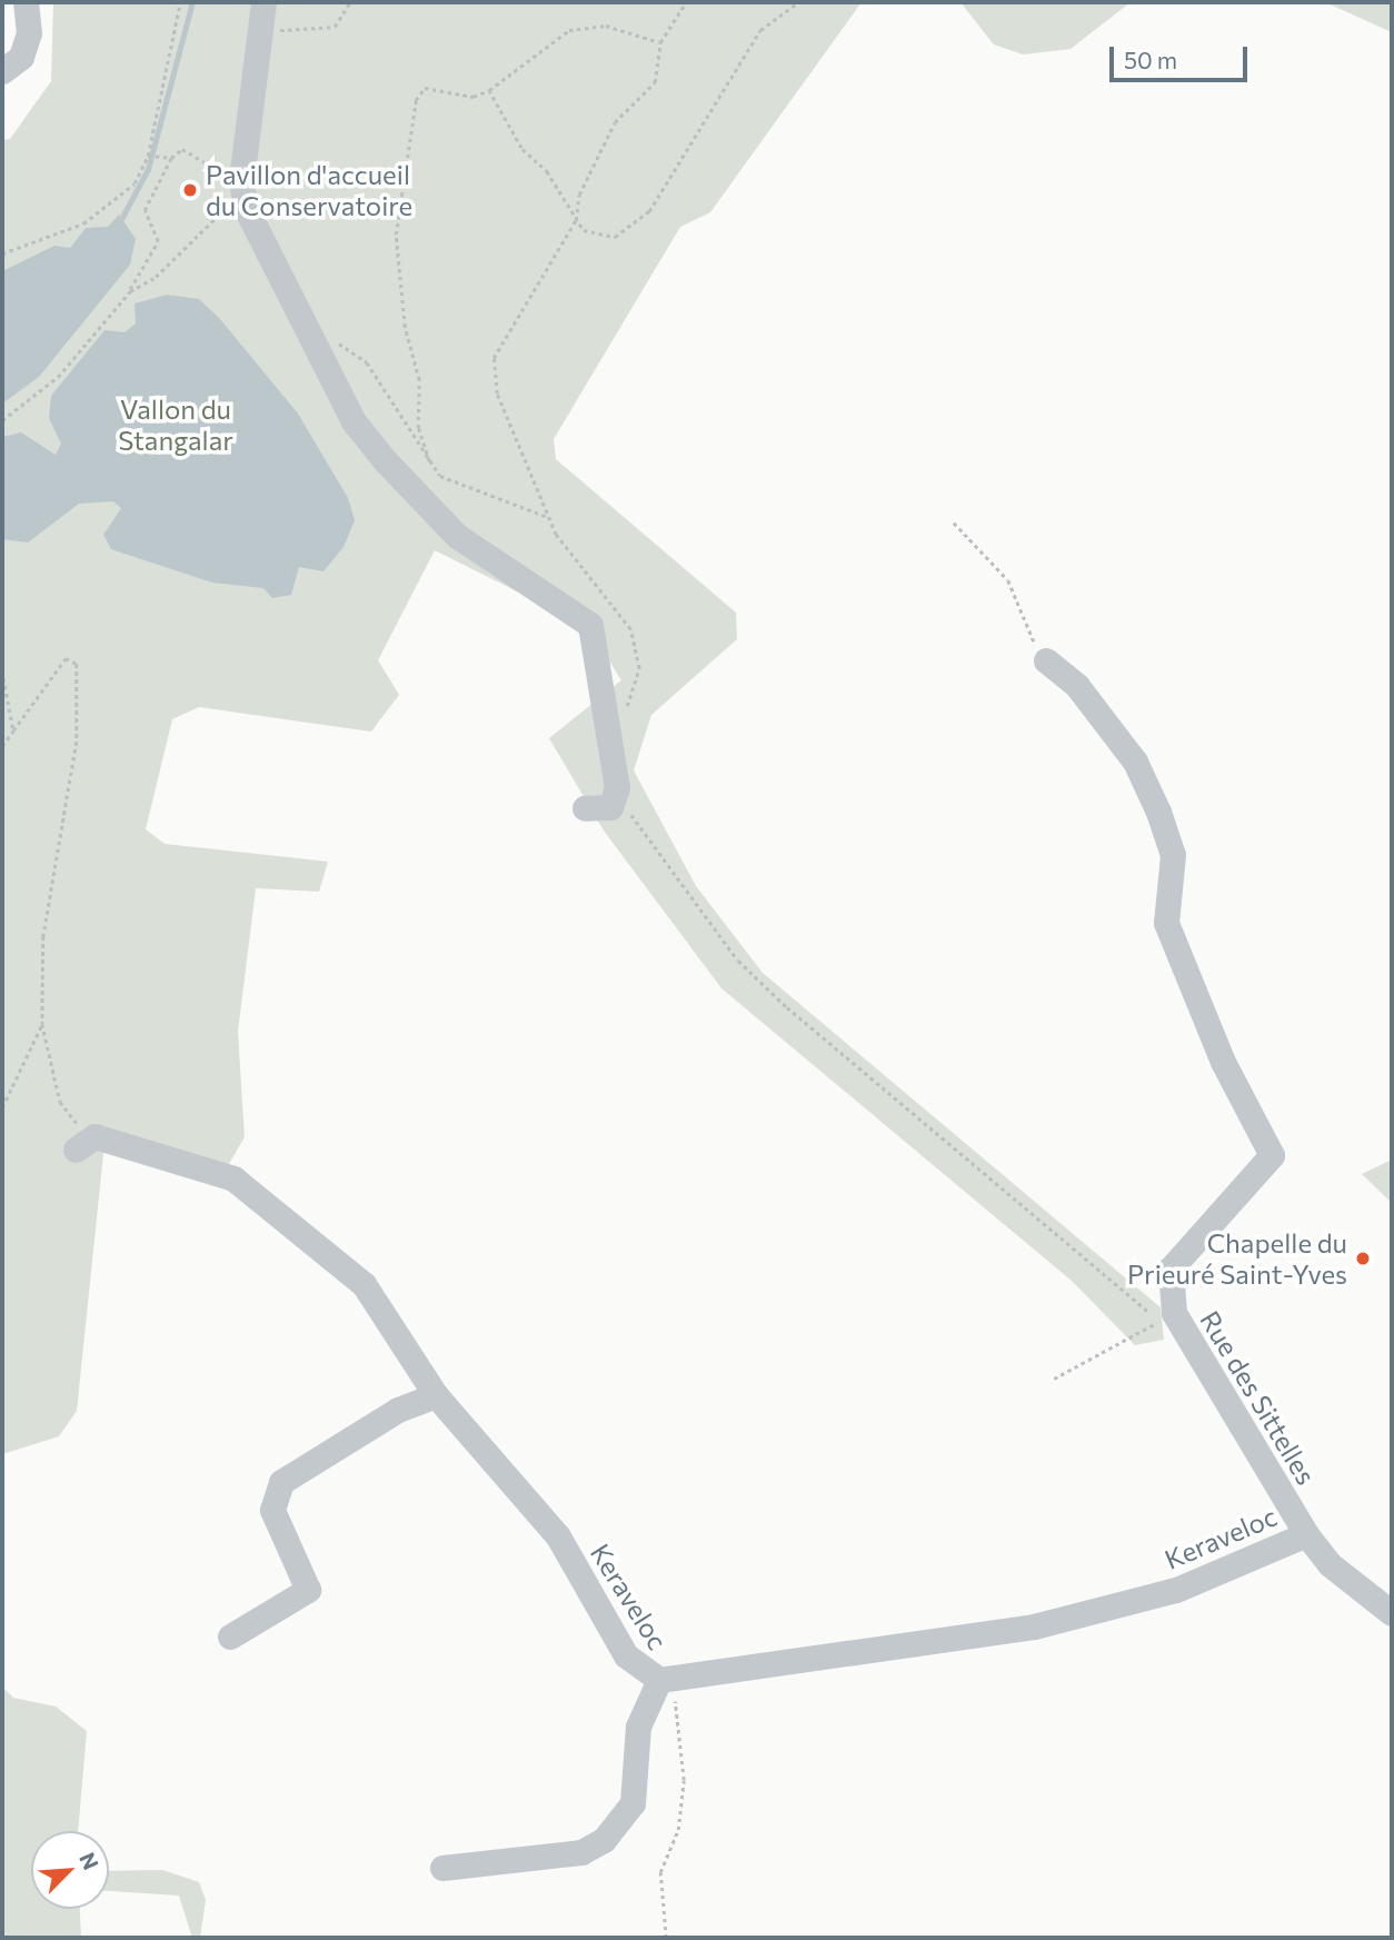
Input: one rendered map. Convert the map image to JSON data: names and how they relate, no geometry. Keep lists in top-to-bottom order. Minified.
{"streets":{"street":["Rue des Sittelles","Keraveloc"]},"crossings":[["Rue des Sittelles","Keraveloc"]],"parks":["Vallon du Stangalar"],"places":["Pavillon d'accueil du Conservatoire","Chapelle du Prieuré Saint-Yves"],"scale_bar":"50 m","north":"top right"}
